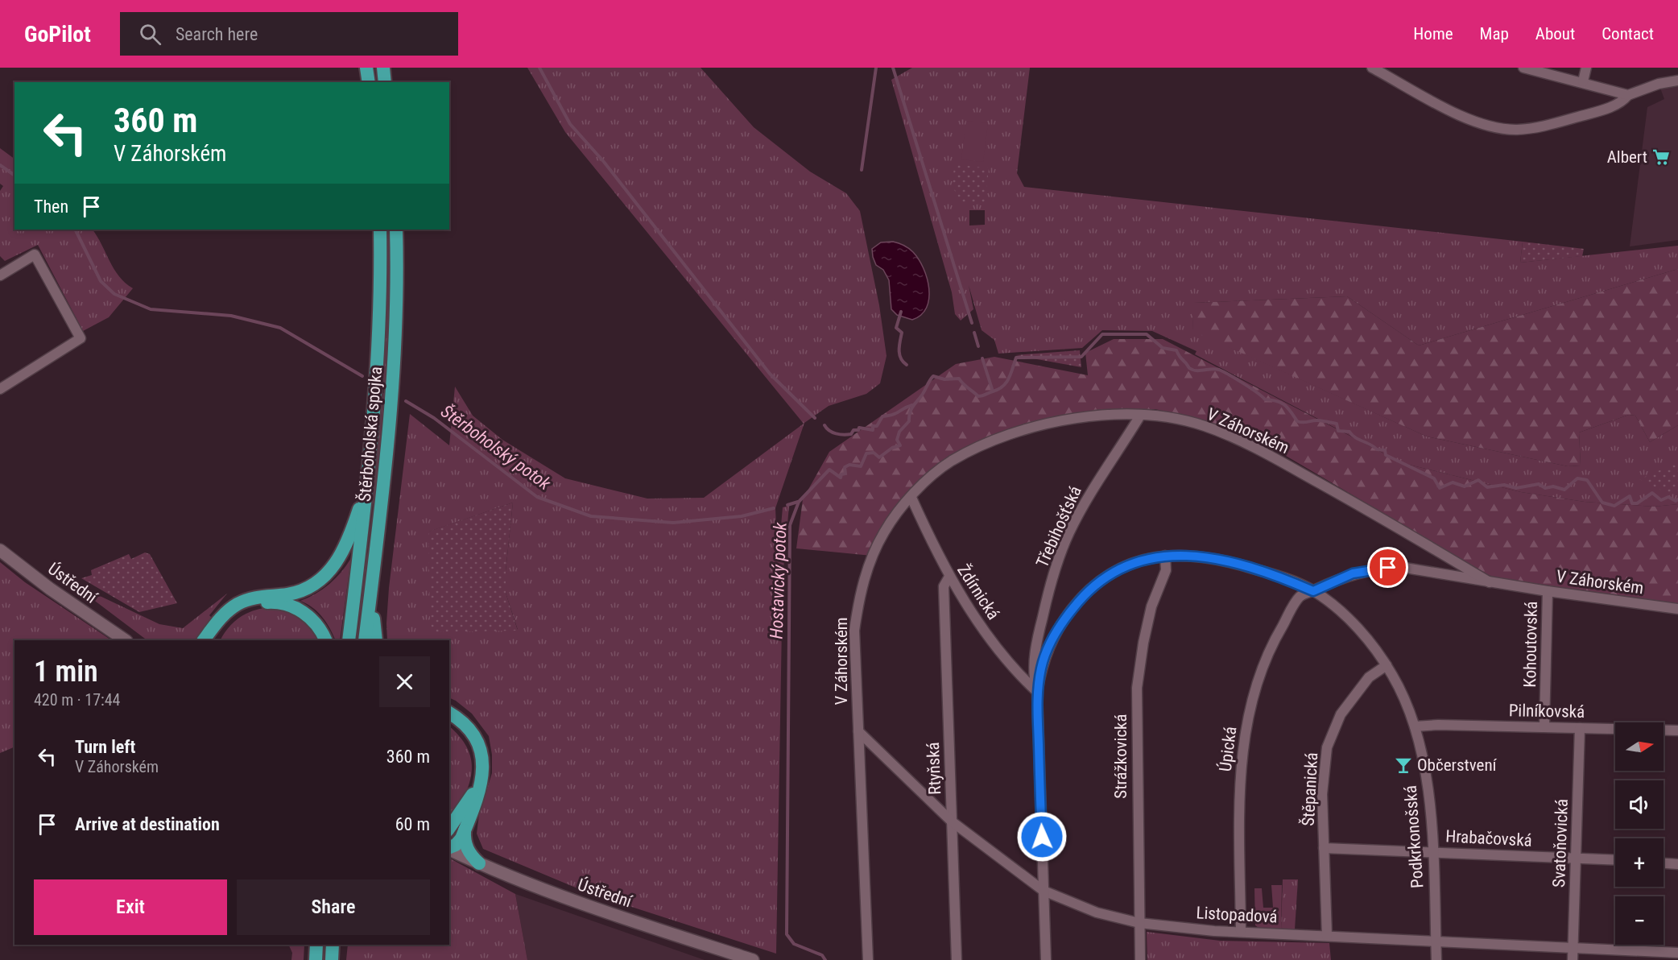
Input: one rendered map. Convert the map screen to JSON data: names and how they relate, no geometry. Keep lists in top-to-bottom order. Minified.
{"streets":{"highway":["Štěrboholská spojka"],"street":["V Záhorském","Třebihošťská","Ústřední","Ždírnická","Kohoutovská","Pilníkovská","Úpická","Strážkovická","Rtyňská","Štěpanická","Podkrkonošská","Hrabačovská","Svatoňovická","Listopadová"]},"crossings":[["V Záhorském","Třebihošťská"],["V Záhorském","Ždírnická"],["V Záhorském","Kohoutovská"],["V Záhorském","Úpická"],["V Záhorském","Podkrkonošská"],["V Záhorském","Listopadová"],["Třebihošťská","Ždírnická"],["Třebihošťská","Podkrkonošská"],["Ždírnická","Rtyňská"],["Ždírnická","Podkrkonošská"],["Kohoutovská","Pilníkovská"],["Pilníkovská","Podkrkonošská"],["Pilníkovská","Svatoňovická"],["Úpická","Podkrkonošská"],["Úpická","Listopadová"],["Strážkovická","Podkrkonošská"],["Strážkovická","Listopadová"],["Rtyňská","Listopadová"],["Štěpanická","Podkrkonošská"],["Štěpanická","Hrabačovská"],["Štěpanická","Listopadová"],["Podkrkonošská","Hrabačovská"],["Podkrkonošská","Listopadová"],["Hrabačovská","Svatoňovická"],["Svatoňovická","Listopadová"]],"water":["Štěrboholský potok","Hostavický potok"],"places":{"supermarket":["Albert"],"bar":["Občerstvení"]},"north":"right","page":{"header":"GoPilot","search":"Search here","nav":["Home","Map","About","Contact"],"turn":["360 m","V Záhorském"],"then":"Then","heading":["1 min","420 m · 17:44"],"map_buttons":["+","−"],"list":[{"name":"Turn left","note":"V Záhorském","value":"360 m"},{"name":"Arrive at destination","value":"60 m"}],"buttons":["Exit","Share"]}}
